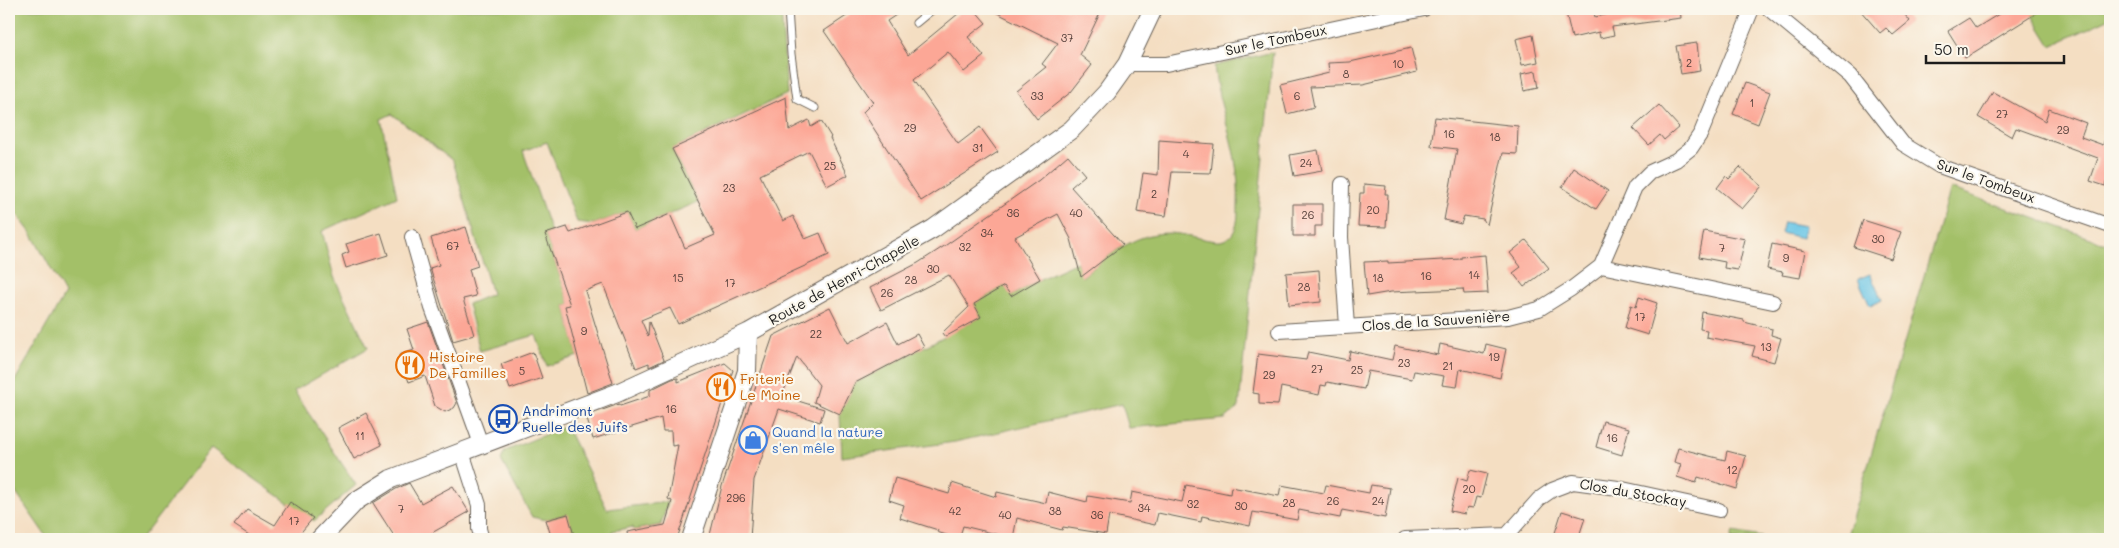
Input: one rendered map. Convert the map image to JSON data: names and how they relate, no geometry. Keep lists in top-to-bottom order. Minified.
{"streets":{"street":["Sur le Tombeux","Route de Henri-Chapelle","Clos de la Sauvenière","Clos du Stockay"]},"crossings":[["Sur le Tombeux","Route de Henri-Chapelle"]],"places":{"restaurant":["Histoire De Familles","Friterie Le Moine"],"bus stop":["Andrimont Ruelle des Juifs"],"shop":["Quand la nature s'en mêle"]},"house_numbers":["37","2","10","8","33","6","1","27","29","29","16","18","31","4","24","25","23","2","20","36","40","26","34","30","67","32","7","9","30","14","16","15","18","28","17","28","26","17","9","22","13","19","23","21","27","25","5","29","16","11","16","12","20","296","26","24","28","32","30","34","7","42","38","40","36","17"],"scale_bar":"50 m"}
